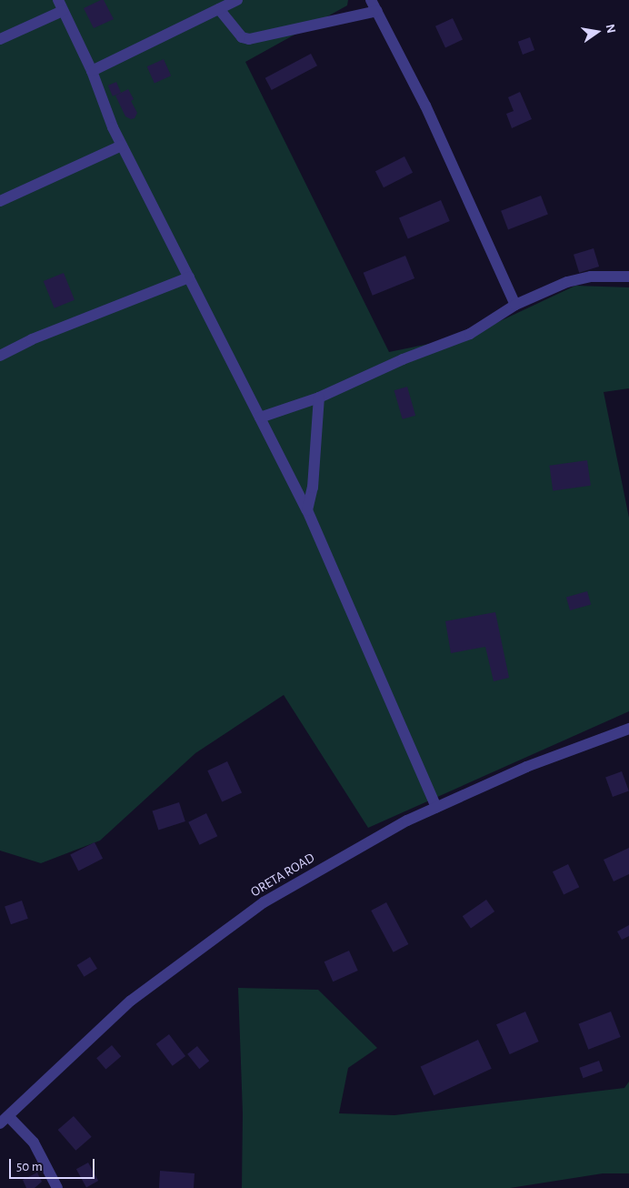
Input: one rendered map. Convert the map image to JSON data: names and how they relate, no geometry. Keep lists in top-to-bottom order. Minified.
{"streets":{"street":["ORETA ROAD"]},"scale_bar":"50 m","north":"right"}
